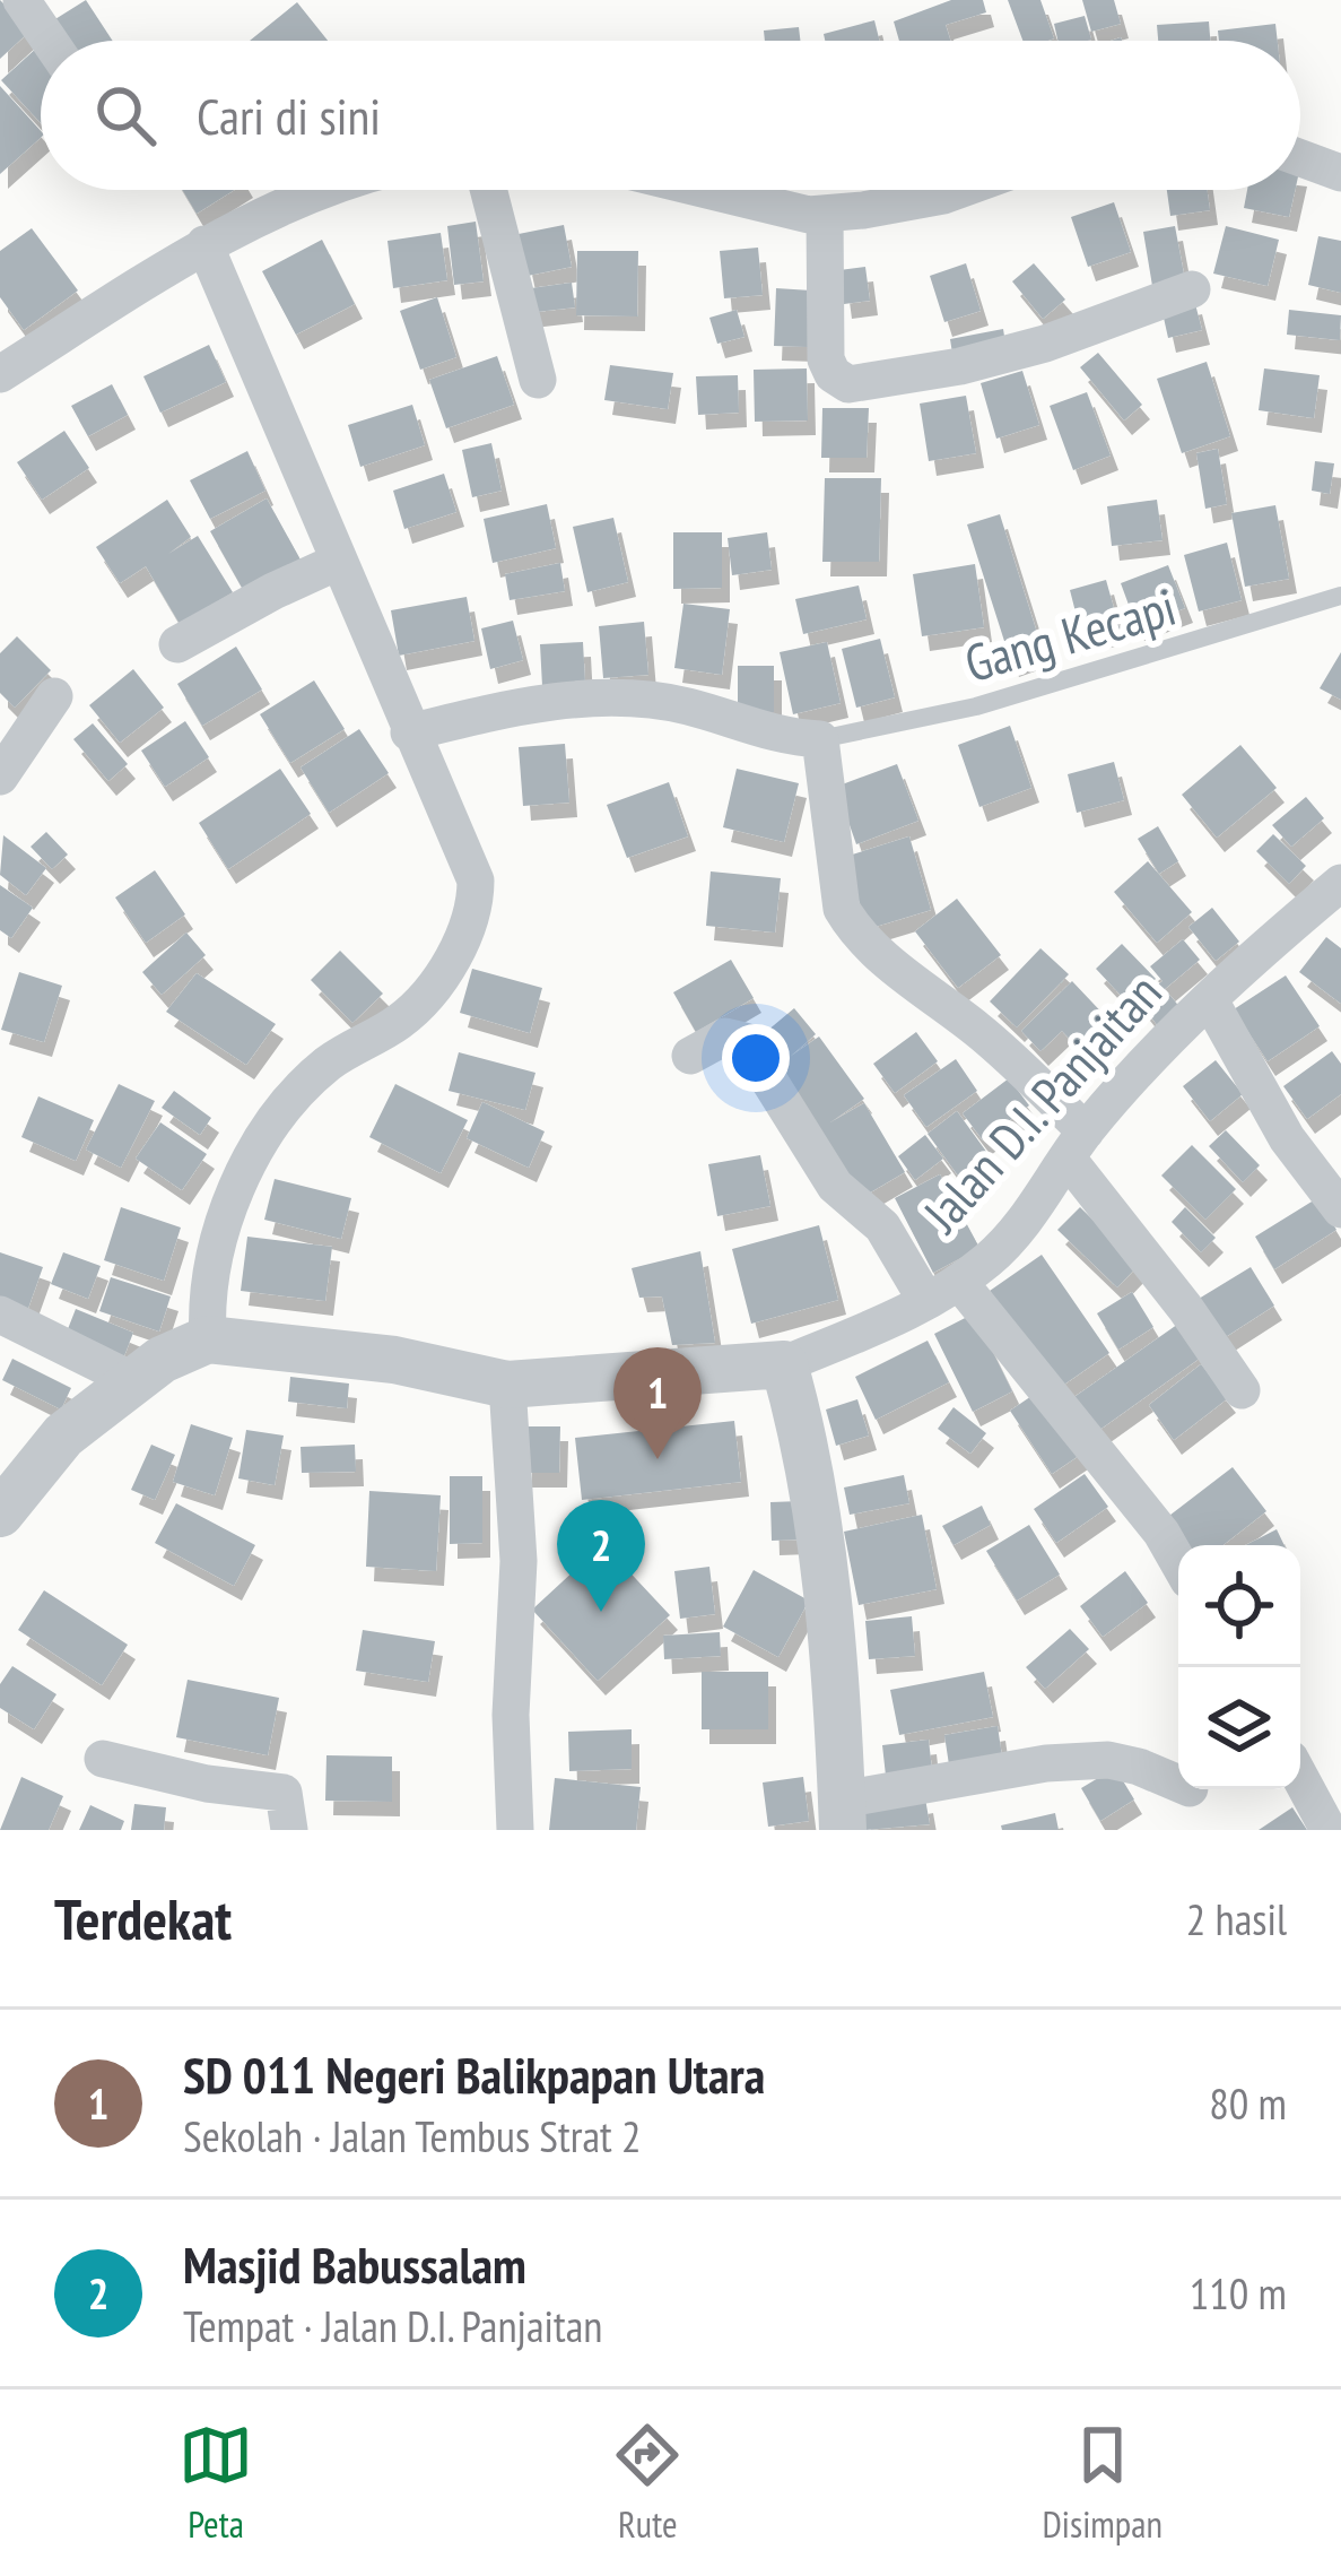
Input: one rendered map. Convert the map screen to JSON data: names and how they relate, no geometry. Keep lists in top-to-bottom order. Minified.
{"streets":{"street":["Jalan D.I. Panjaitan"],"lane":["Gang Kecapi"]},"page":{"search":"Cari di sini","pins":["1","2"],"heading":["Terdekat","2 hasil"],"list":[{"mark":"1","name":"SD 011 Negeri Balikpapan Utara","note":"Sekolah · Jalan Tembus Strat 2","value":"80 m"},{"mark":"2","name":"Masjid Babussalam","note":"Tempat · Jalan D.I. Panjaitan","value":"110 m"}],"nav":["Peta","Rute","Disimpan"]}}
